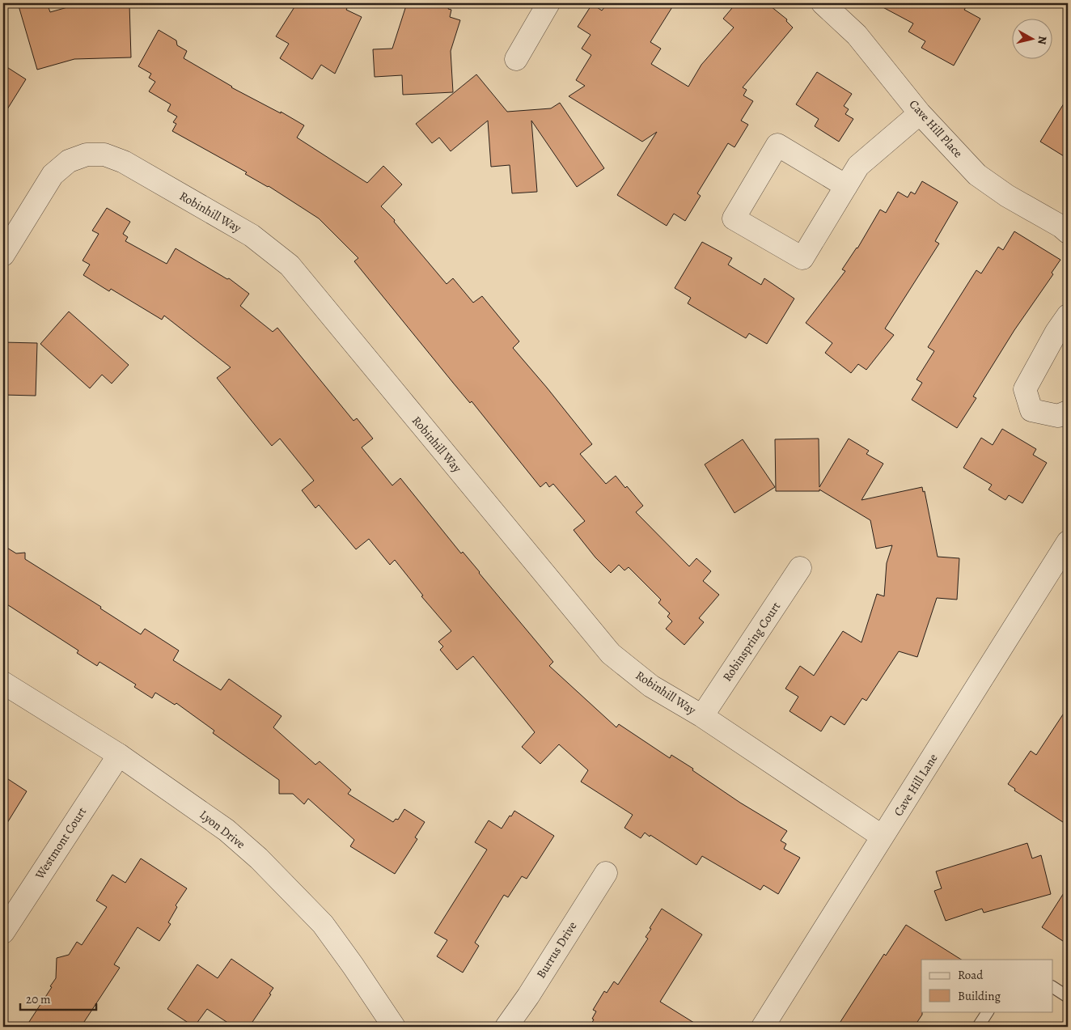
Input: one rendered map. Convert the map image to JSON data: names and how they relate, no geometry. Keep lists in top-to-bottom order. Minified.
{"streets":{"street":["Cave Hill Place","Robinhill Way","Robinspring Court","Cave Hill Lane","Lyon Drive","Westmont Court","Burrus Drive"]},"crossings":[["Robinhill Way","Robinspring Court"],["Robinhill Way","Cave Hill Lane"],["Lyon Drive","Westmont Court"]],"legend":["Road","Building"],"scale_bar":"20 m","north":"right"}
